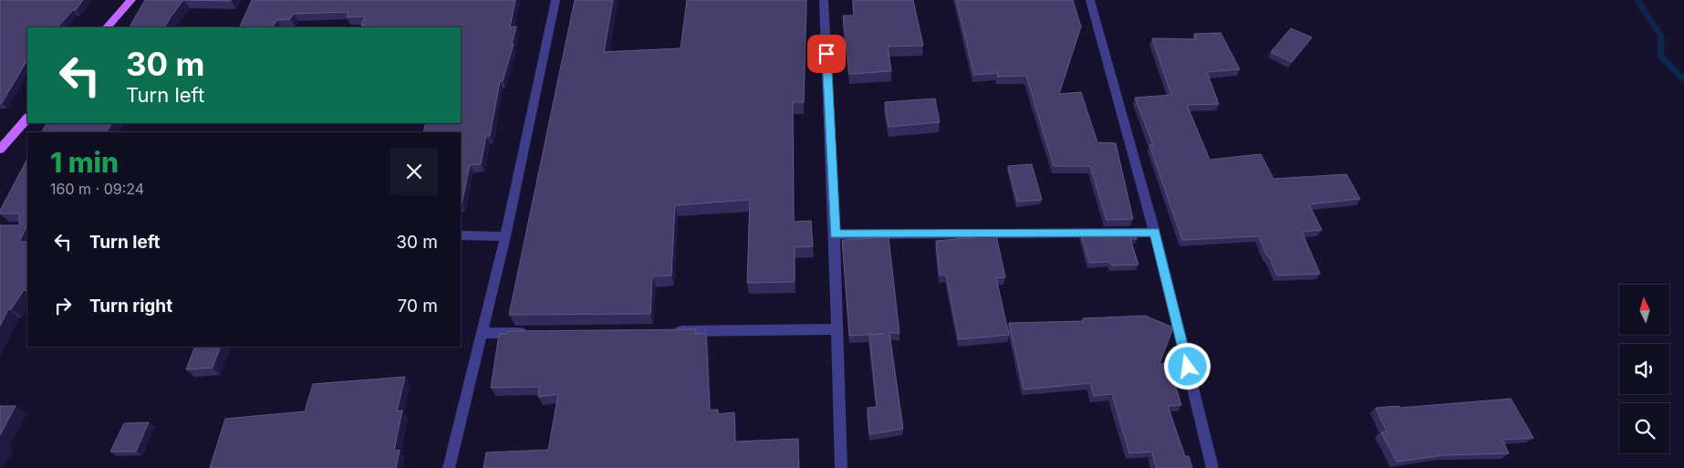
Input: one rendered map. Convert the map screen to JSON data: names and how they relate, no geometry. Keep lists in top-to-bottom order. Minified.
{"north":"top","page":{"turn":["30 m","Turn left"],"heading":["1 min","160 m · 09:24"],"list":[{"name":"Turn left","value":"30 m"},{"name":"Turn right","value":"70 m"}]}}
